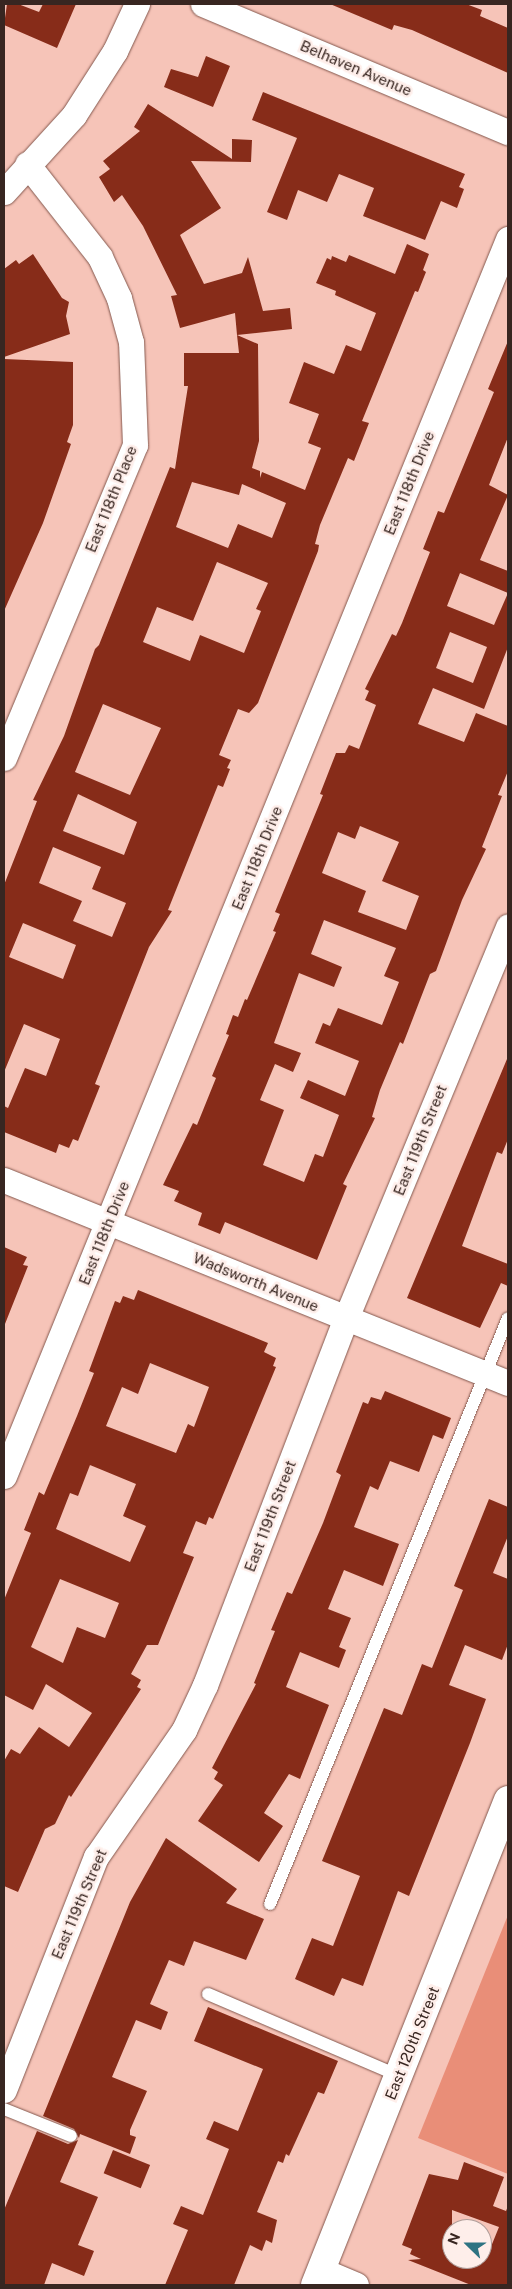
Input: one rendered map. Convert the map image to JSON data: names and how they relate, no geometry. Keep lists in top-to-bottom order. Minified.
{"streets":{"street":["Belhaven Avenue","East 118th Drive","East 118th Place","East 119th Street","Wadsworth Avenue","East 120th Street"]},"crossings":[["East 118th Drive","Wadsworth Avenue"],["East 119th Street","Wadsworth Avenue"]],"north":"left"}
